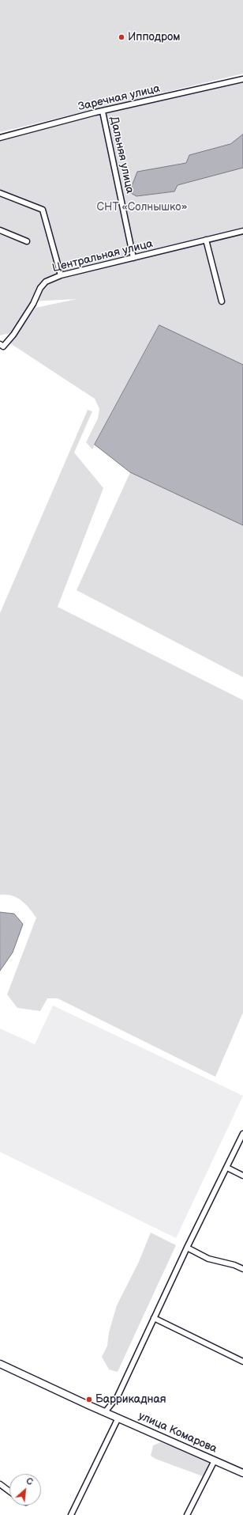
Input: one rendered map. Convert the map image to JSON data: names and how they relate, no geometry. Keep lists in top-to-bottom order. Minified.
{"streets":{"street":["Заречная улица","Дальняя улица","Центральная улица","улица Комарова"]},"crossings":[["Заречная улица","Дальняя улица"],["Дальняя улица","Центральная улица"]],"parks":["СНТ «Солнышко»"],"places":["Ипподром","Баррикадная"],"north":"top right"}
